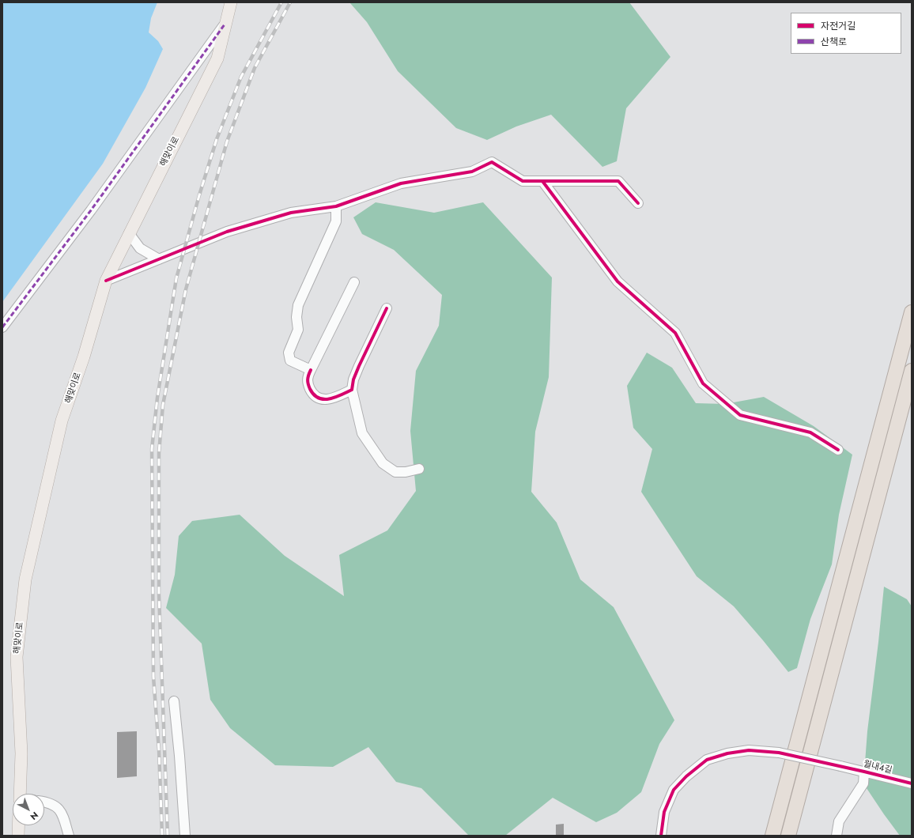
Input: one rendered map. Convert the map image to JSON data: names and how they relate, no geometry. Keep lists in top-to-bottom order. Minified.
{"streets":{"main road":["해맞이로"],"street":["월내4길"]},"legend":["자전거길","산책로"],"north":"bottom right"}
